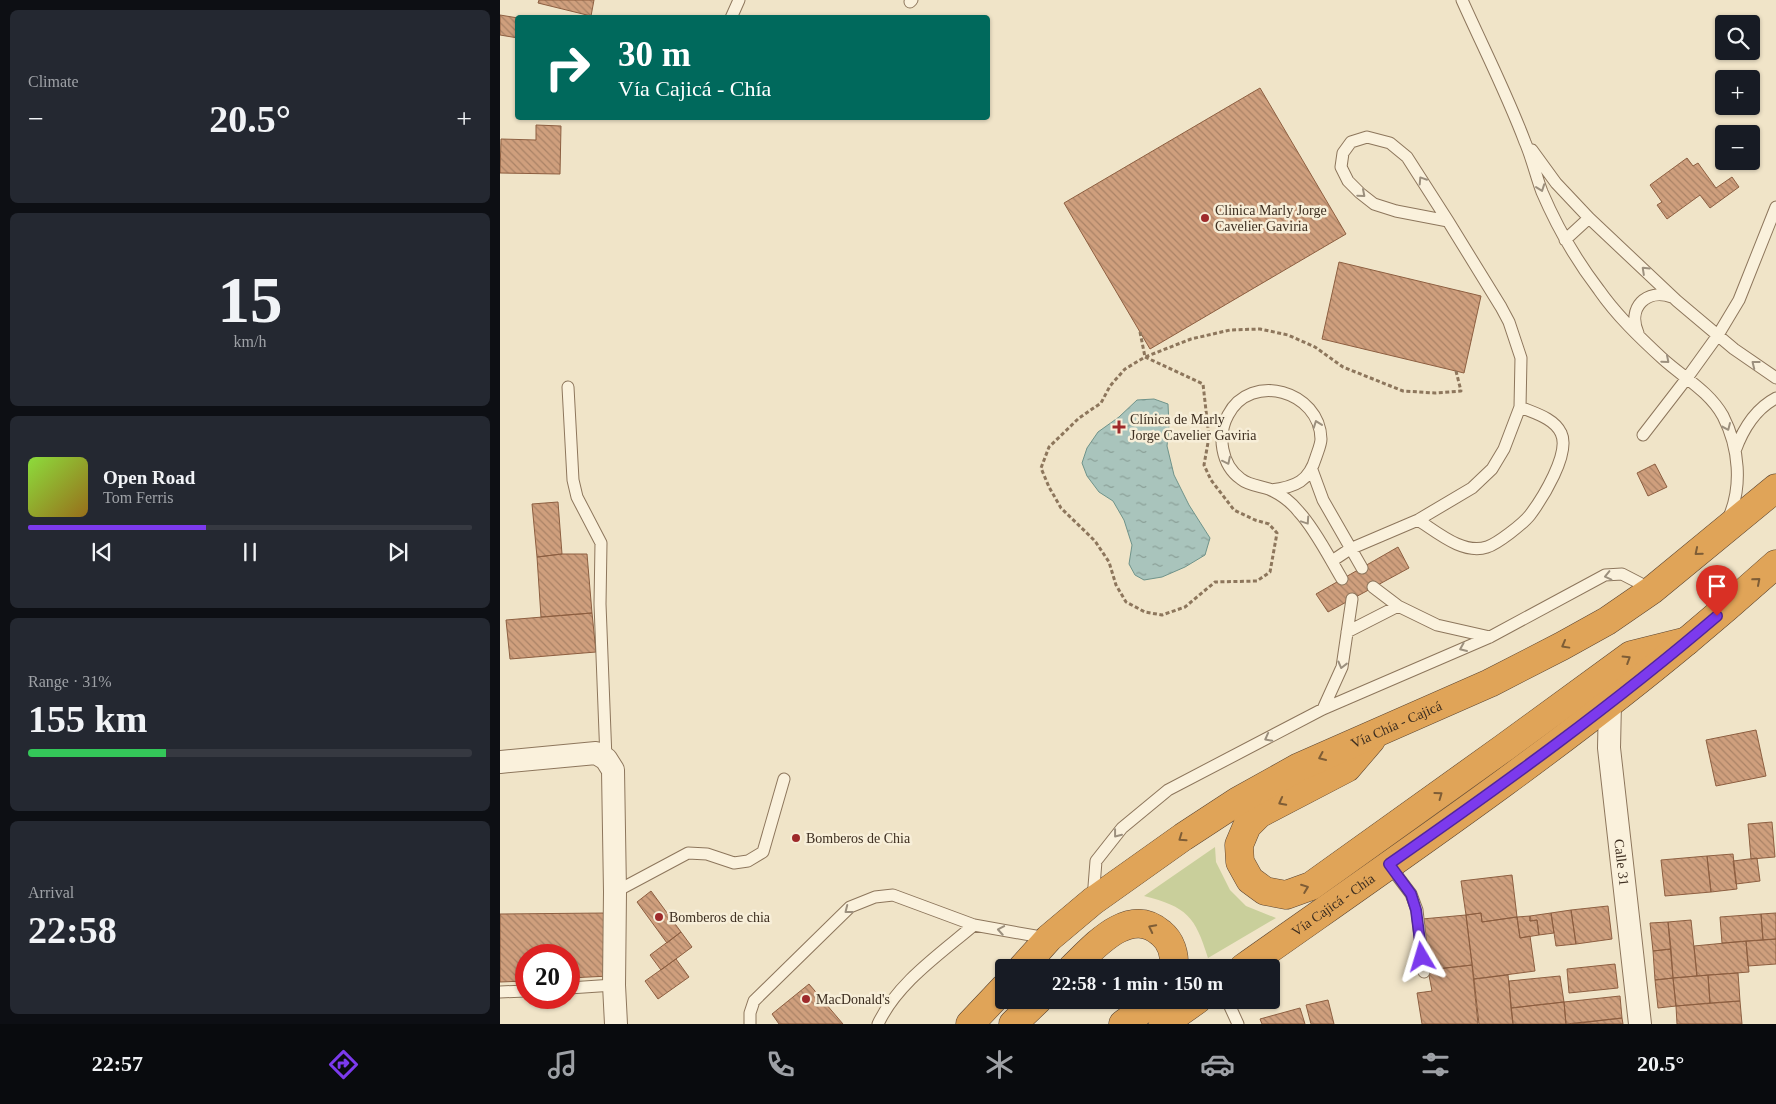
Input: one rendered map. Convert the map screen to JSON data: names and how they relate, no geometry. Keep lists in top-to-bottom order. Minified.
{"streets":{"highway":["Vía Chía - Cajicá","Vía Cajicá - Chía"],"street":["Calle 31"]},"crossings":[["Calle 31","Vía Cajicá - Chía"]],"one_way":["Vía Chía - Cajicá"],"places":{"other":["Clinica Marly Jorge Cavelier Gaviria","Bomberos de Chia","Bomberos de chia","MacDonald's"],"health":["Clínica de Marly Jorge Cavelier Gaviria"]},"page":{"tile":["Climate",["15","km/h"],["Range · 31%","155 km"],["Arrival","22:58"]],"map_buttons":["+","−"],"turn":["30 m","Vía Cajicá - Chía"],"heat":["−","20.5°","+"],"song":["Open Road","Tom Ferris"],"limit":"20","trip":"22:58 · 1 min · 150 m","tabs":["22:57","20.5°"]}}
